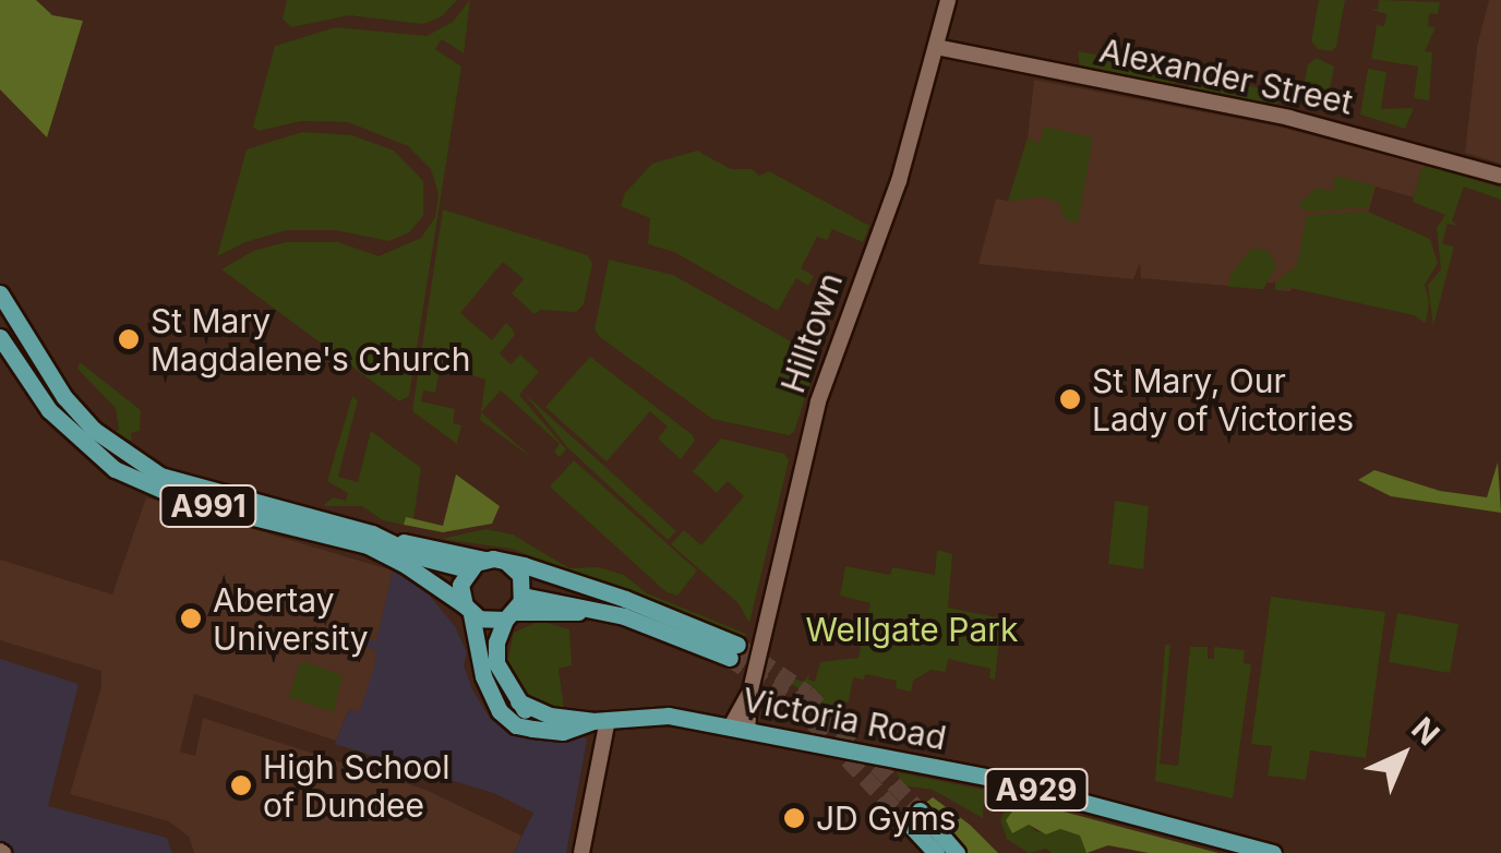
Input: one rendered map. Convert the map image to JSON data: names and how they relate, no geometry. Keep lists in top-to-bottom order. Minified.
{"streets":{"main road":["A991","Victoria Road","A929"],"street":["Alexander Street","Hilltown"]},"crossings":[["Alexander Street","Hilltown"],["Hilltown","Victoria Road"]],"parks":["Wellgate Park"],"places":["St Mary Magdalene's Church","St Mary, Our Lady of Victories","Abertay University","High School of Dundee","JD Gyms"],"north":"top right"}
